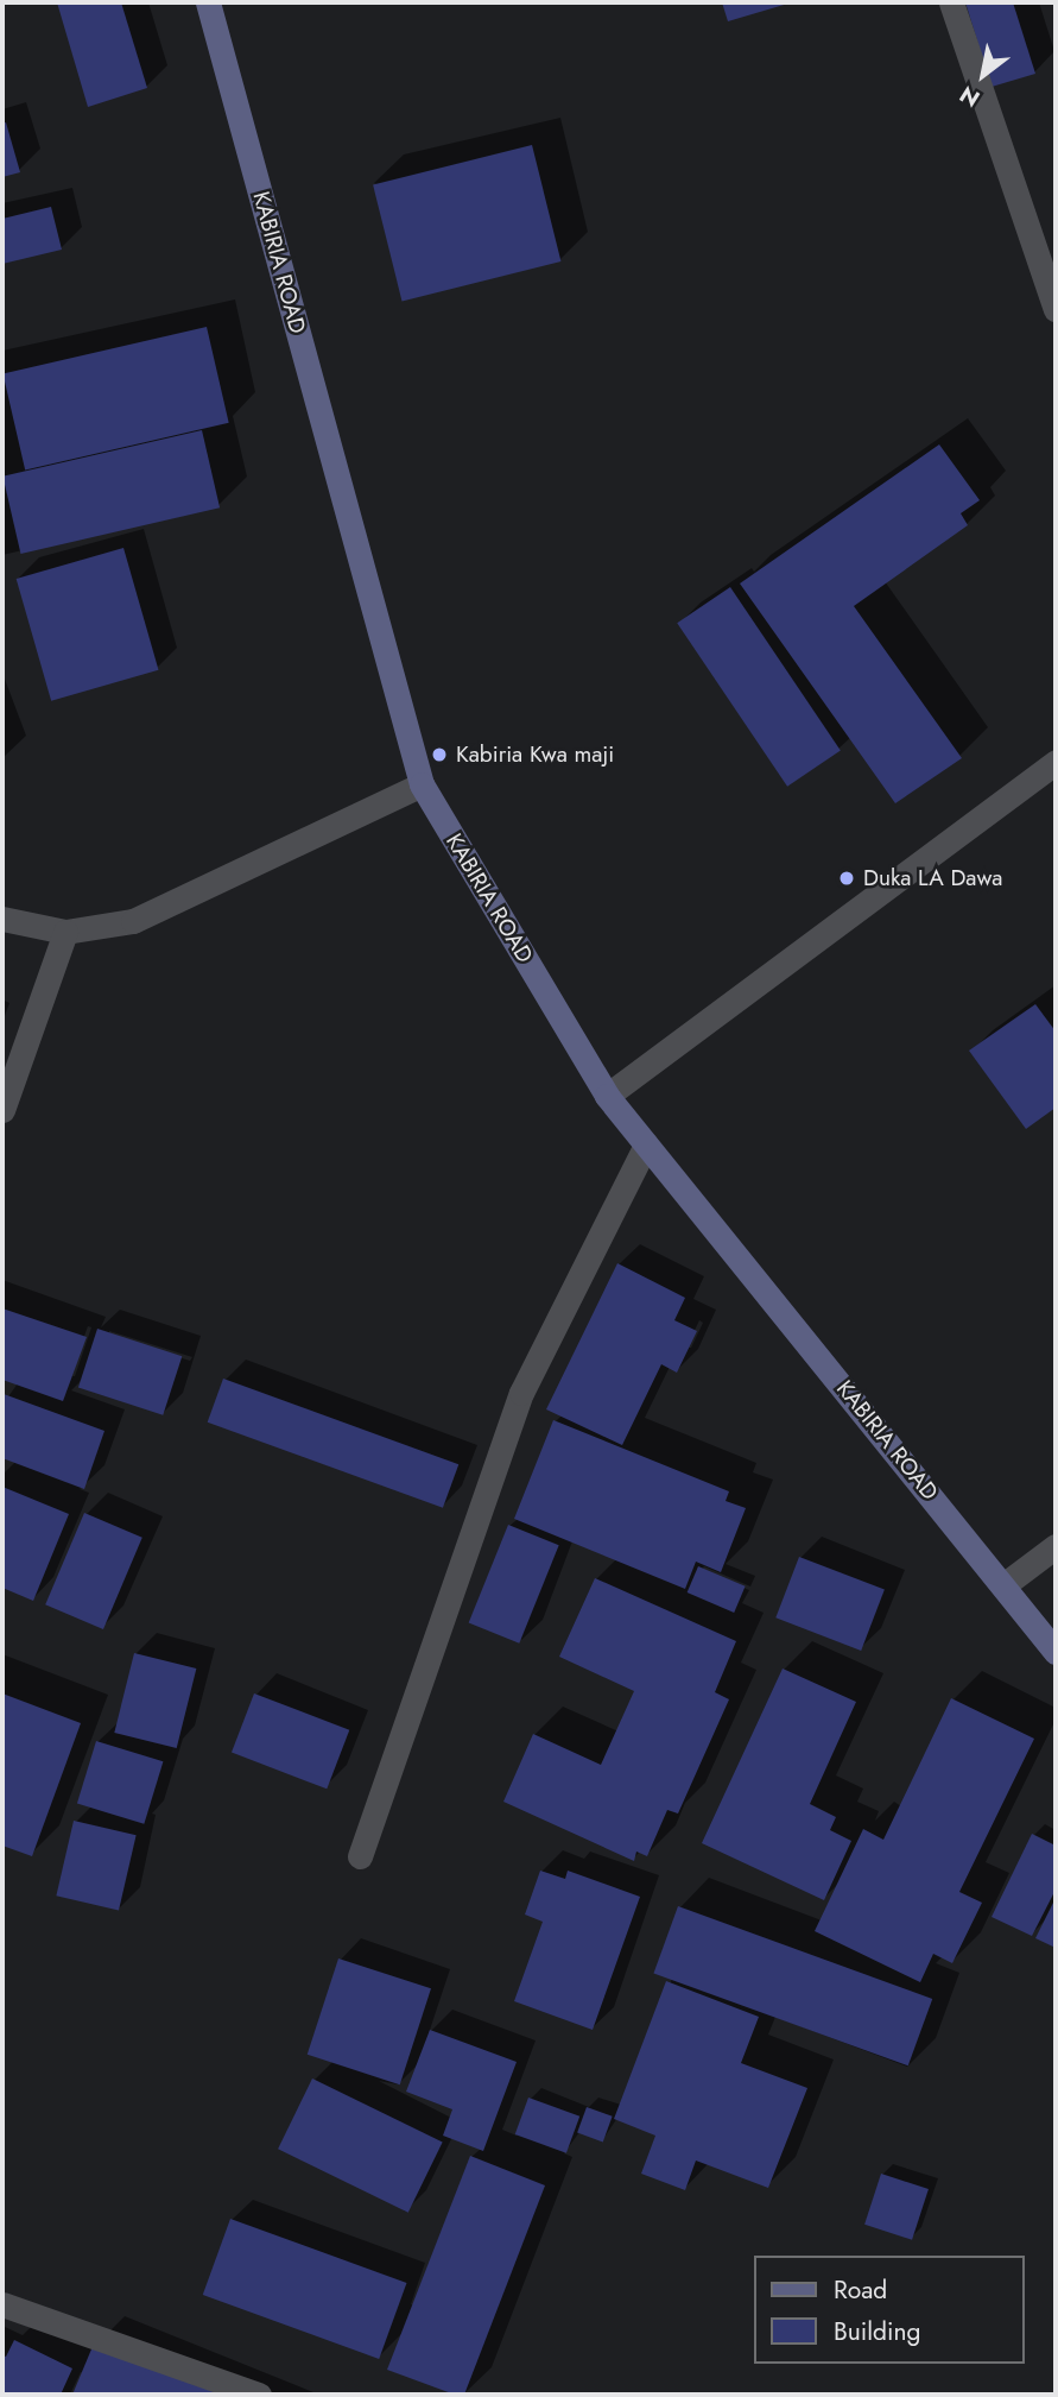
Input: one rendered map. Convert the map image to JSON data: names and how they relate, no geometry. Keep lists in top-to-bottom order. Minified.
{"streets":{"main road":["KABIRIA ROAD"]},"places":["Kabiria Kwa maji","Duka LA Dawa"],"legend":["Road","Building"],"north":"bottom left"}
